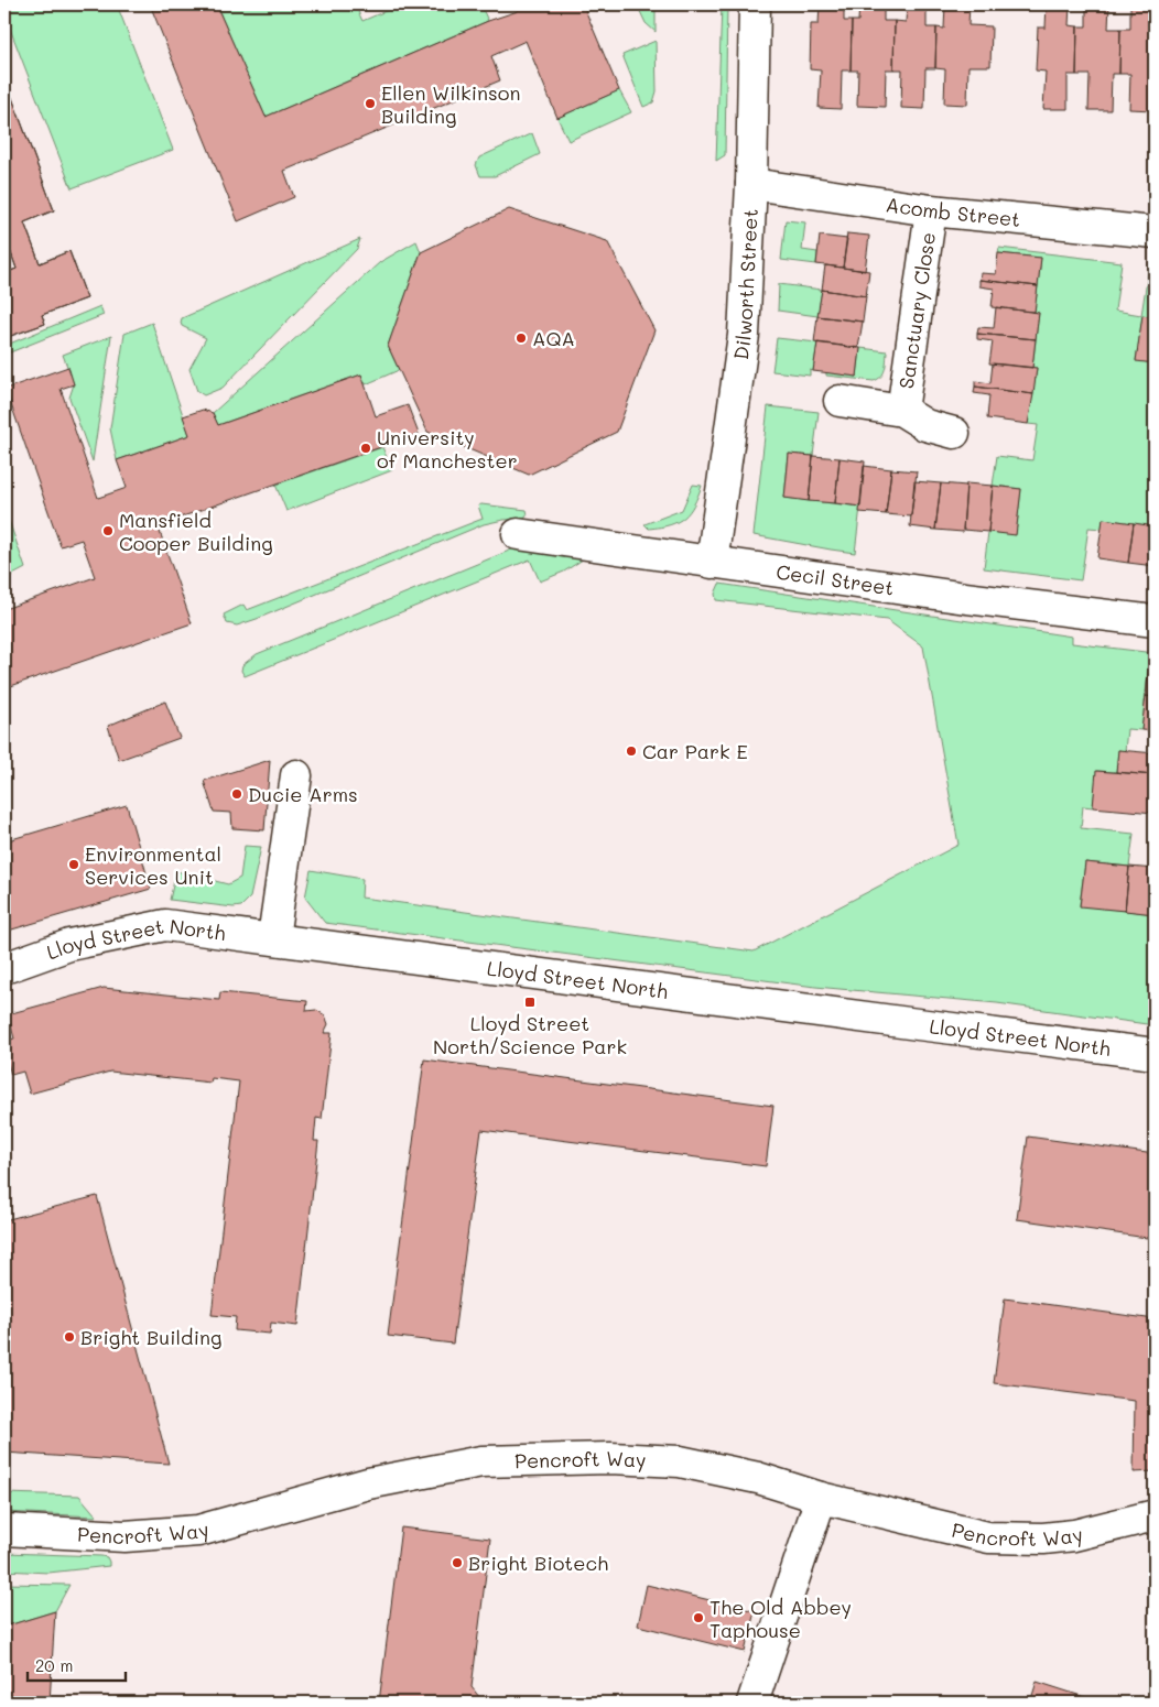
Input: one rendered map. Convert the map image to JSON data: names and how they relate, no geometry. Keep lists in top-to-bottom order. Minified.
{"streets":{"street":["Acomb Street","Dilworth Street","Sanctuary Close","Cecil Street","Lloyd Street North","Pencroft Way"]},"crossings":[["Acomb Street","Dilworth Street"],["Acomb Street","Sanctuary Close"],["Dilworth Street","Cecil Street"]],"places":{"other":["Ellen Wilkinson Building","AQA","University of Manchester","Mansfield Cooper Building","Car Park E","Ducie Arms","Environmental Services Unit","Bright Building","Bright Biotech","The Old Abbey Taphouse"],"transit":["Lloyd Street North/Science Park"]},"scale_bar":"20 m"}
